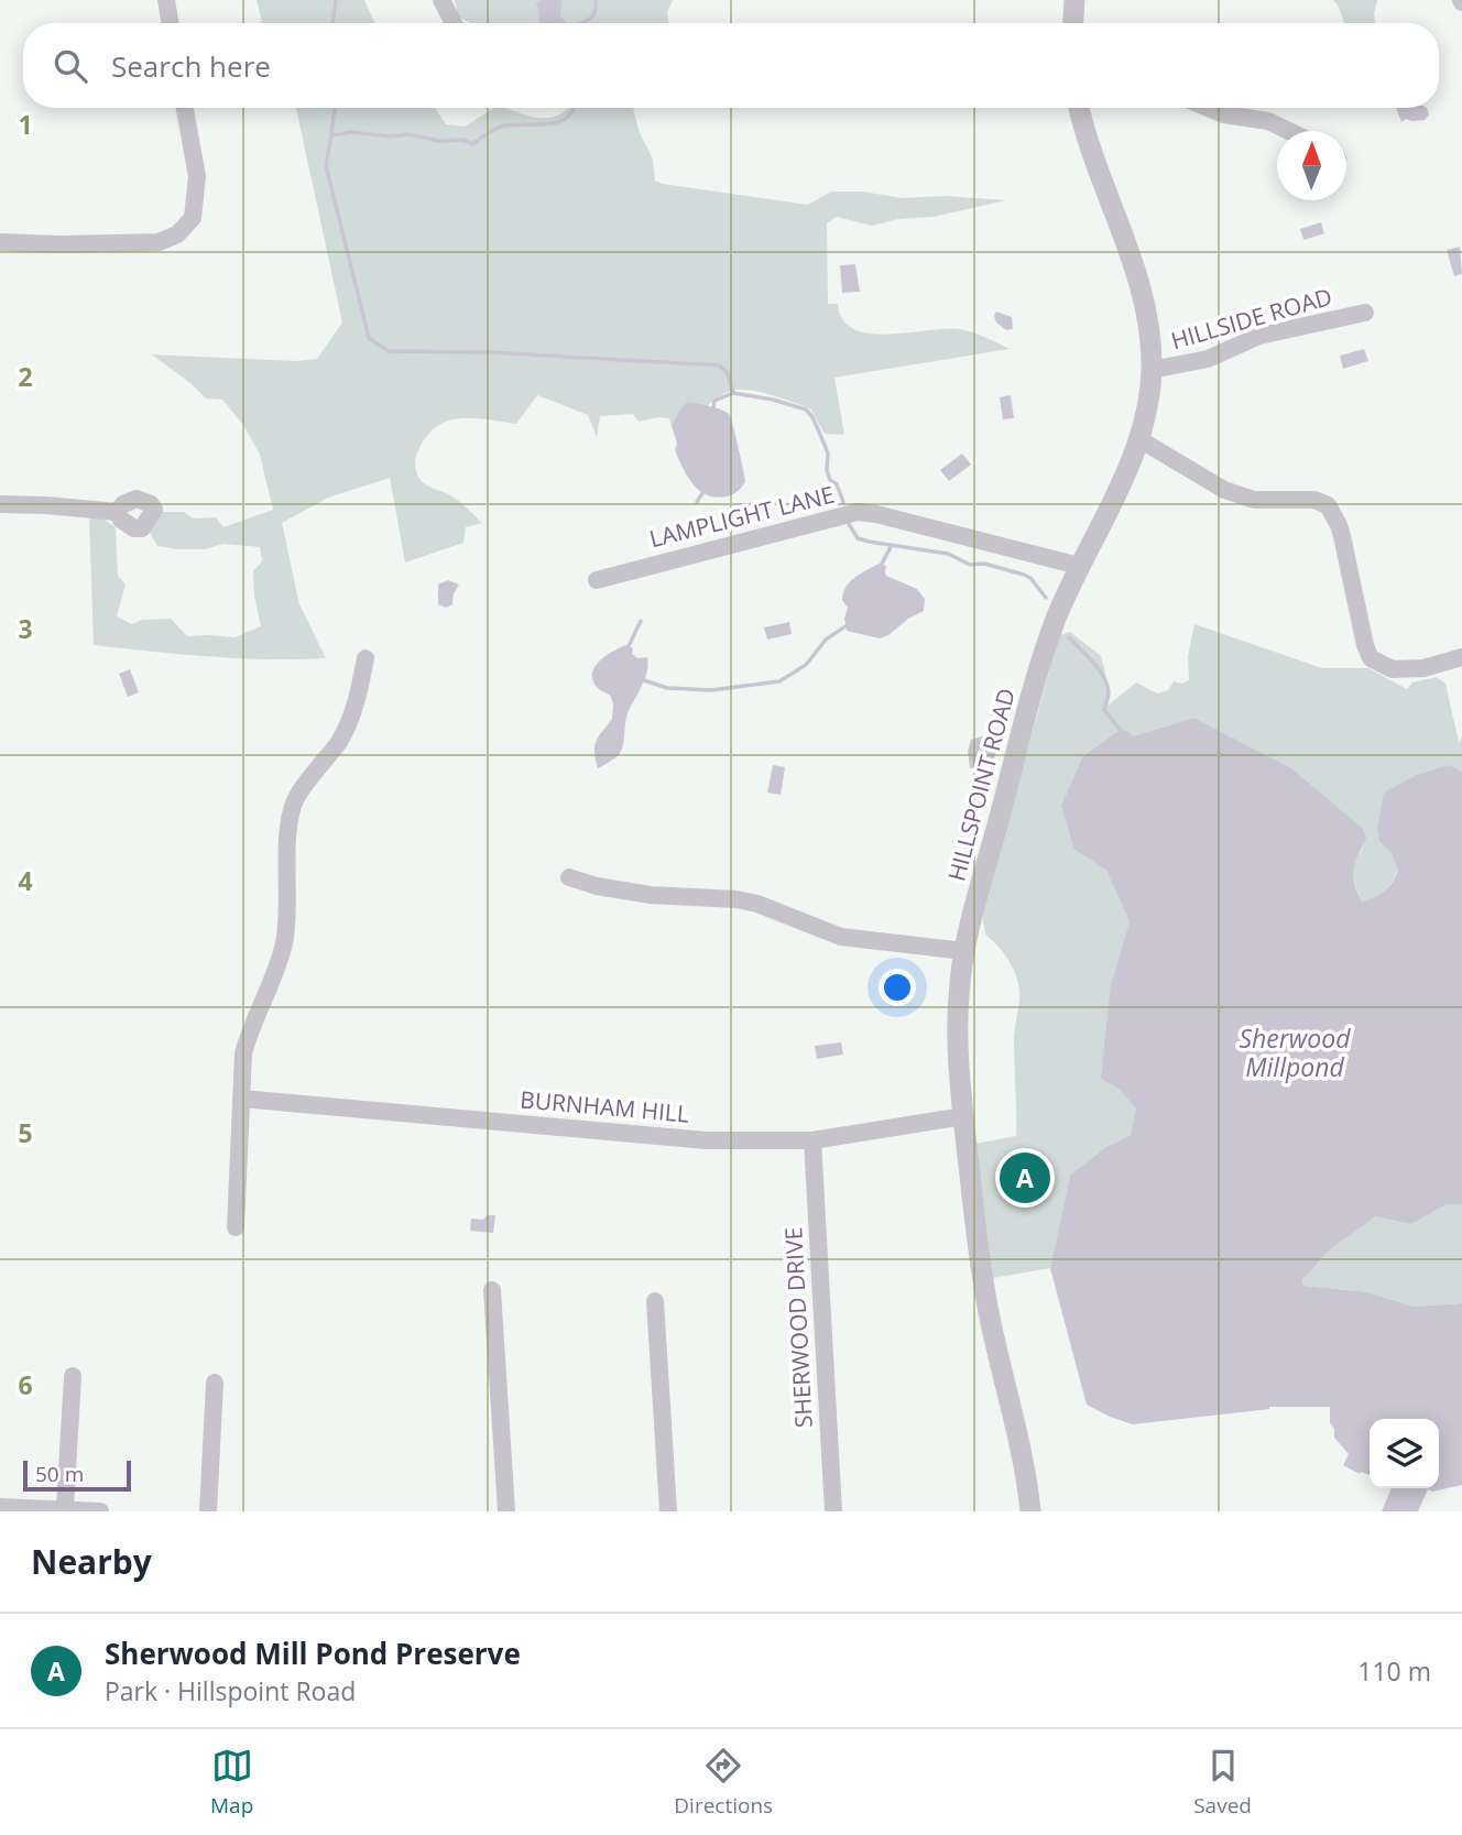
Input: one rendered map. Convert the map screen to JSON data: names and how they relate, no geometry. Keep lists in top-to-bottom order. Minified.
{"streets":{"street":["HILLSIDE ROAD","LAMPLIGHT LANE","HILLSPOINT ROAD","BURNHAM HILL","SHERWOOD DRIVE"]},"crossings":[["HILLSIDE ROAD","HILLSPOINT ROAD"],["LAMPLIGHT LANE","HILLSPOINT ROAD"],["HILLSPOINT ROAD","BURNHAM HILL"],["BURNHAM HILL","SHERWOOD DRIVE"]],"water":["Sherwood Millpond"],"scale_bar":"50 m","north":"top","page":{"search":"Search here","pins":"A","scale":"50 m","heading":"Nearby","list":[{"mark":"A","name":"Sherwood Mill Pond Preserve","note":"Park · Hillspoint Road","value":"110 m"}],"nav":["Map","Directions","Saved"]},"grid":{"rows":["1","2","3","4","5","6"]}}
